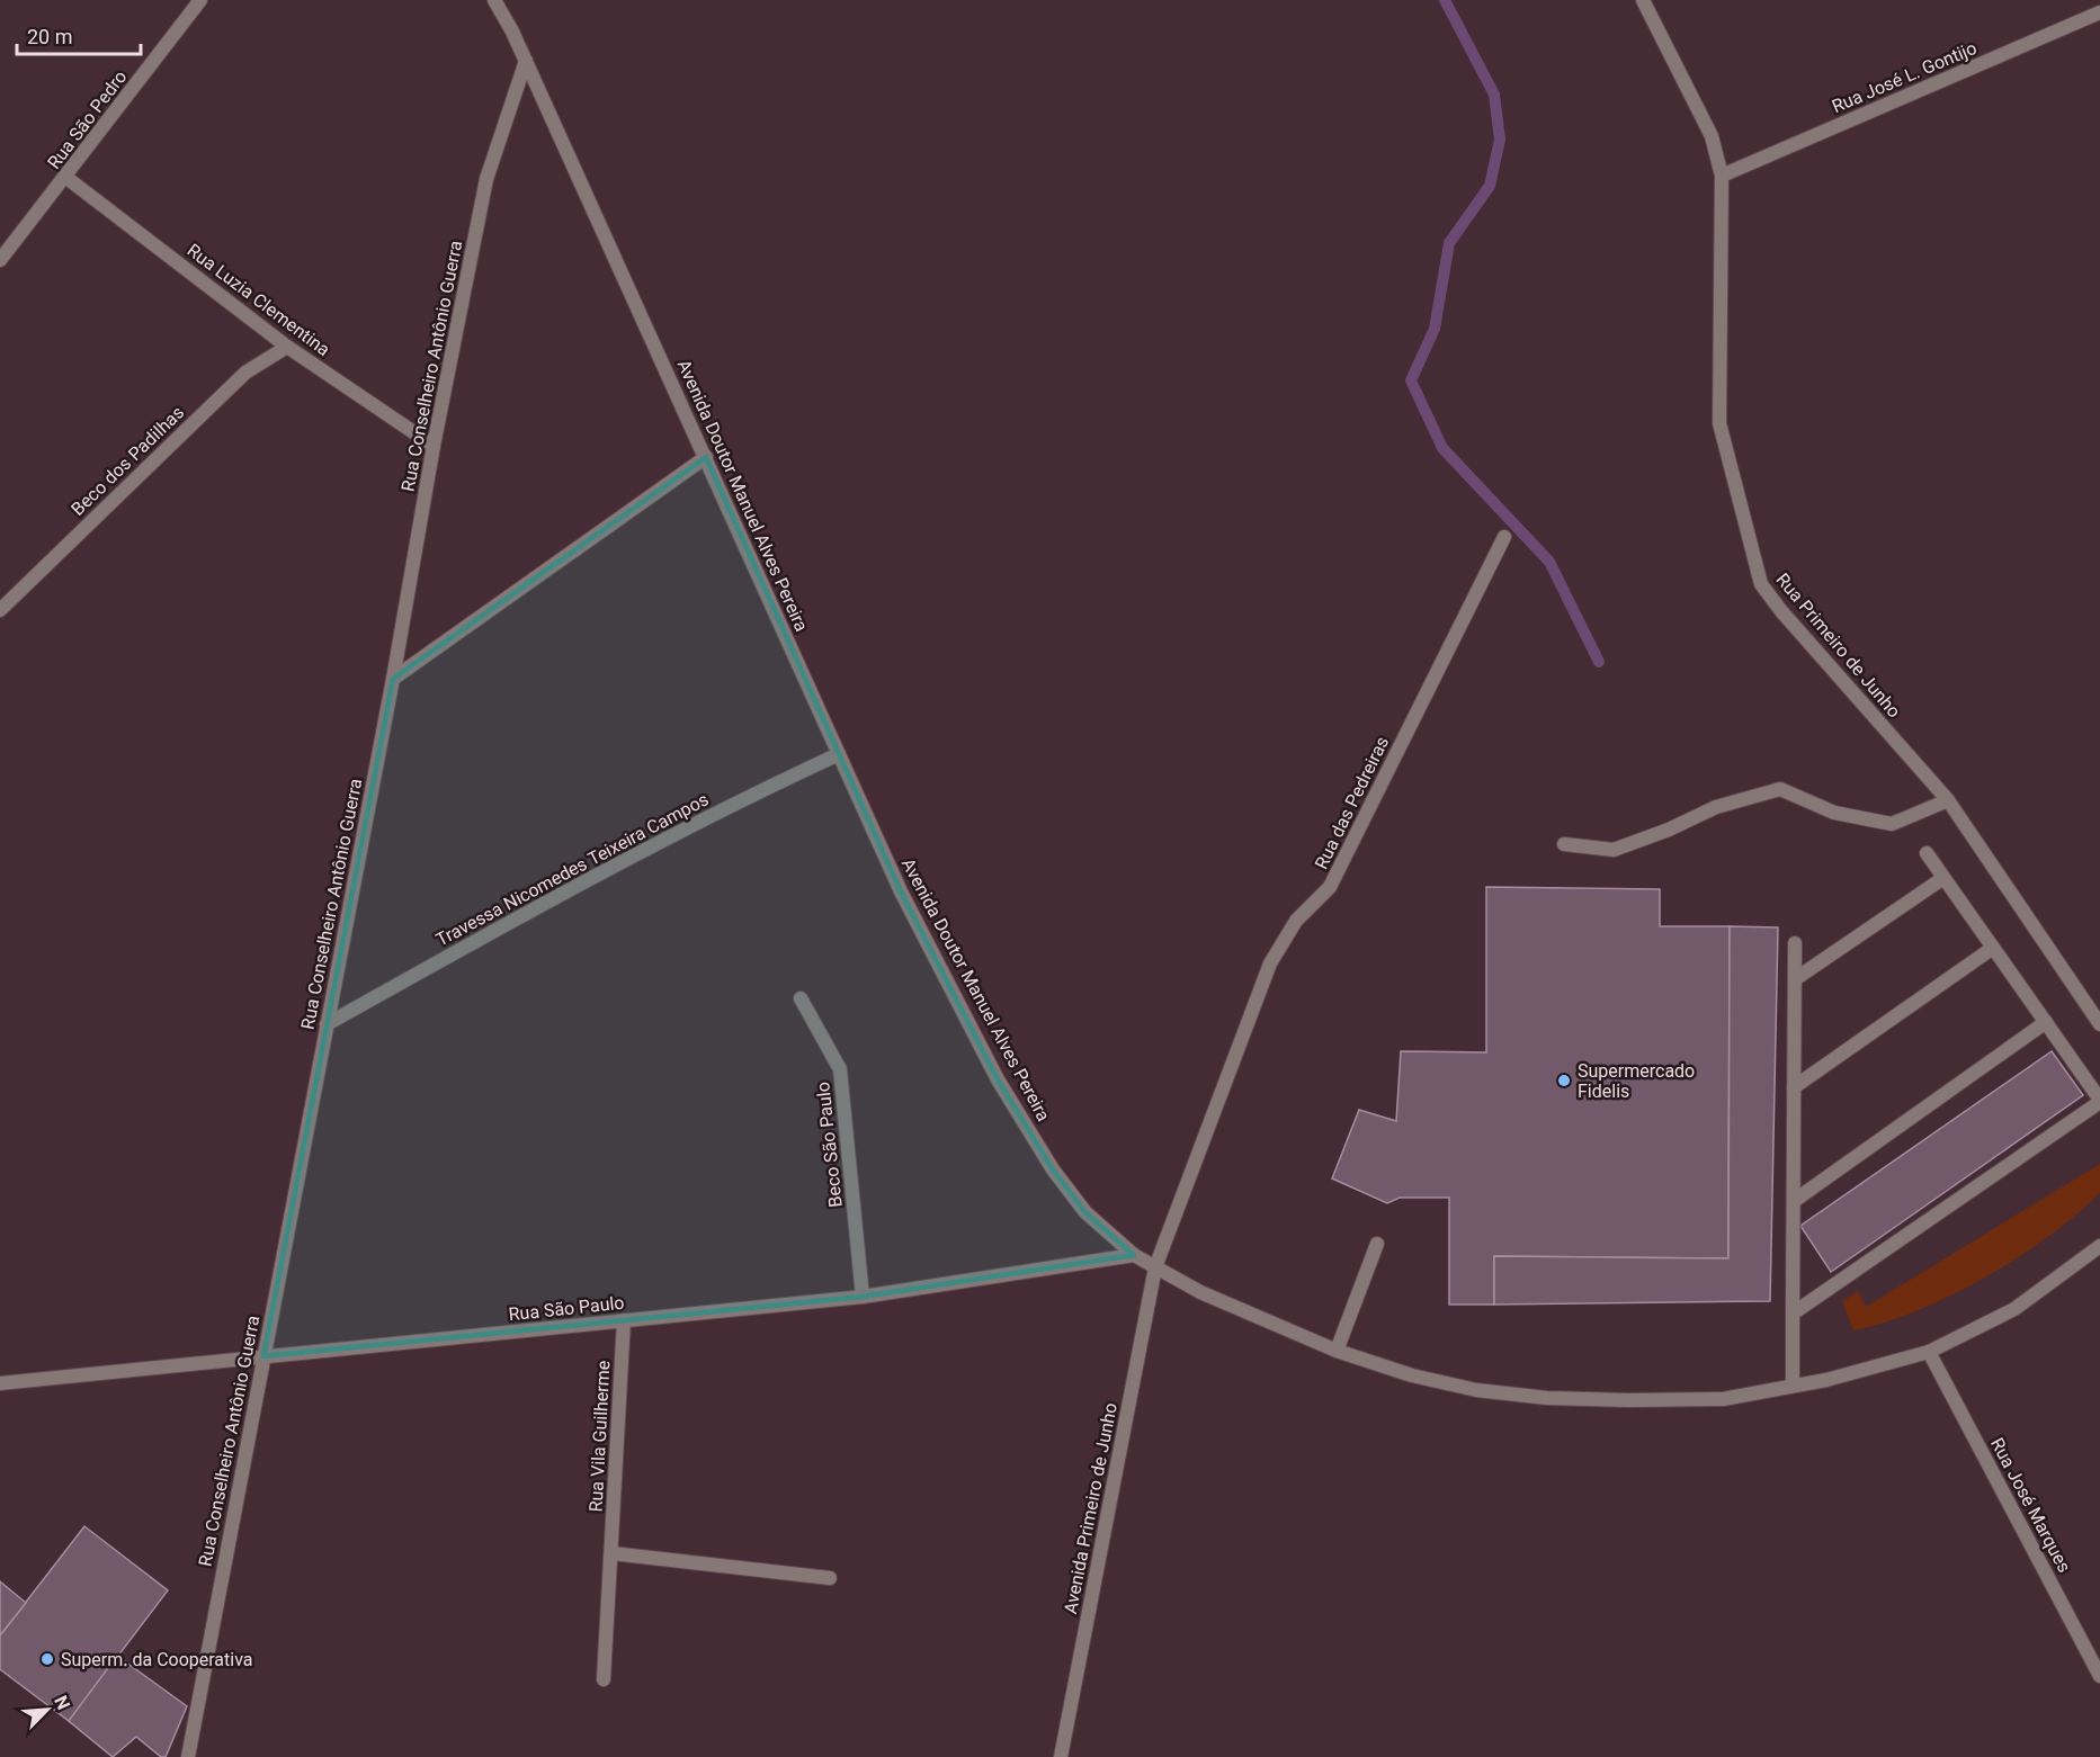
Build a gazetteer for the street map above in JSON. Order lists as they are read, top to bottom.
{
  "streets": {
    "street": [
      "Rua José L. Gontijo",
      "Rua São Pedro",
      "Rua Luzia Clementina",
      "Rua Conselheiro Antônio Guerra",
      "Beco dos Padilhas",
      "Avenida Doutor Manuel Alves Pereira",
      "Rua Primeiro de Junho",
      "Rua das Pedreiras",
      "Travessa Nicomedes Teixeira Campos",
      "Beco São Paulo",
      "Rua São Paulo",
      "Rua Vila Guilherme",
      "Rua José Marques",
      "Avenida Primeiro de Junho"
    ]
  },
  "crossings": [
    ["Rua José L. Gontijo", "Rua Primeiro de Junho"],
    ["Rua São Pedro", "Rua Luzia Clementina"],
    ["Rua Luzia Clementina", "Rua Conselheiro Antônio Guerra"],
    ["Rua Luzia Clementina", "Beco dos Padilhas"],
    ["Rua Conselheiro Antônio Guerra", "Avenida Doutor Manuel Alves Pereira"],
    ["Rua Conselheiro Antônio Guerra", "Travessa Nicomedes Teixeira Campos"],
    ["Rua Conselheiro Antônio Guerra", "Rua São Paulo"],
    ["Avenida Doutor Manuel Alves Pereira", "Rua das Pedreiras"],
    ["Avenida Doutor Manuel Alves Pereira", "Travessa Nicomedes Teixeira Campos"],
    ["Avenida Doutor Manuel Alves Pereira", "Rua São Paulo"],
    ["Avenida Doutor Manuel Alves Pereira", "Rua José Marques"],
    ["Avenida Doutor Manuel Alves Pereira", "Avenida Primeiro de Junho"],
    ["Rua das Pedreiras", "Avenida Primeiro de Junho"],
    ["Beco São Paulo", "Rua São Paulo"],
    ["Rua São Paulo", "Rua Vila Guilherme"]
  ],
  "places": ["Supermercado Fidelis", "Superm. da Cooperativa"],
  "scale_bar": "20 m",
  "north": "top right"
}
